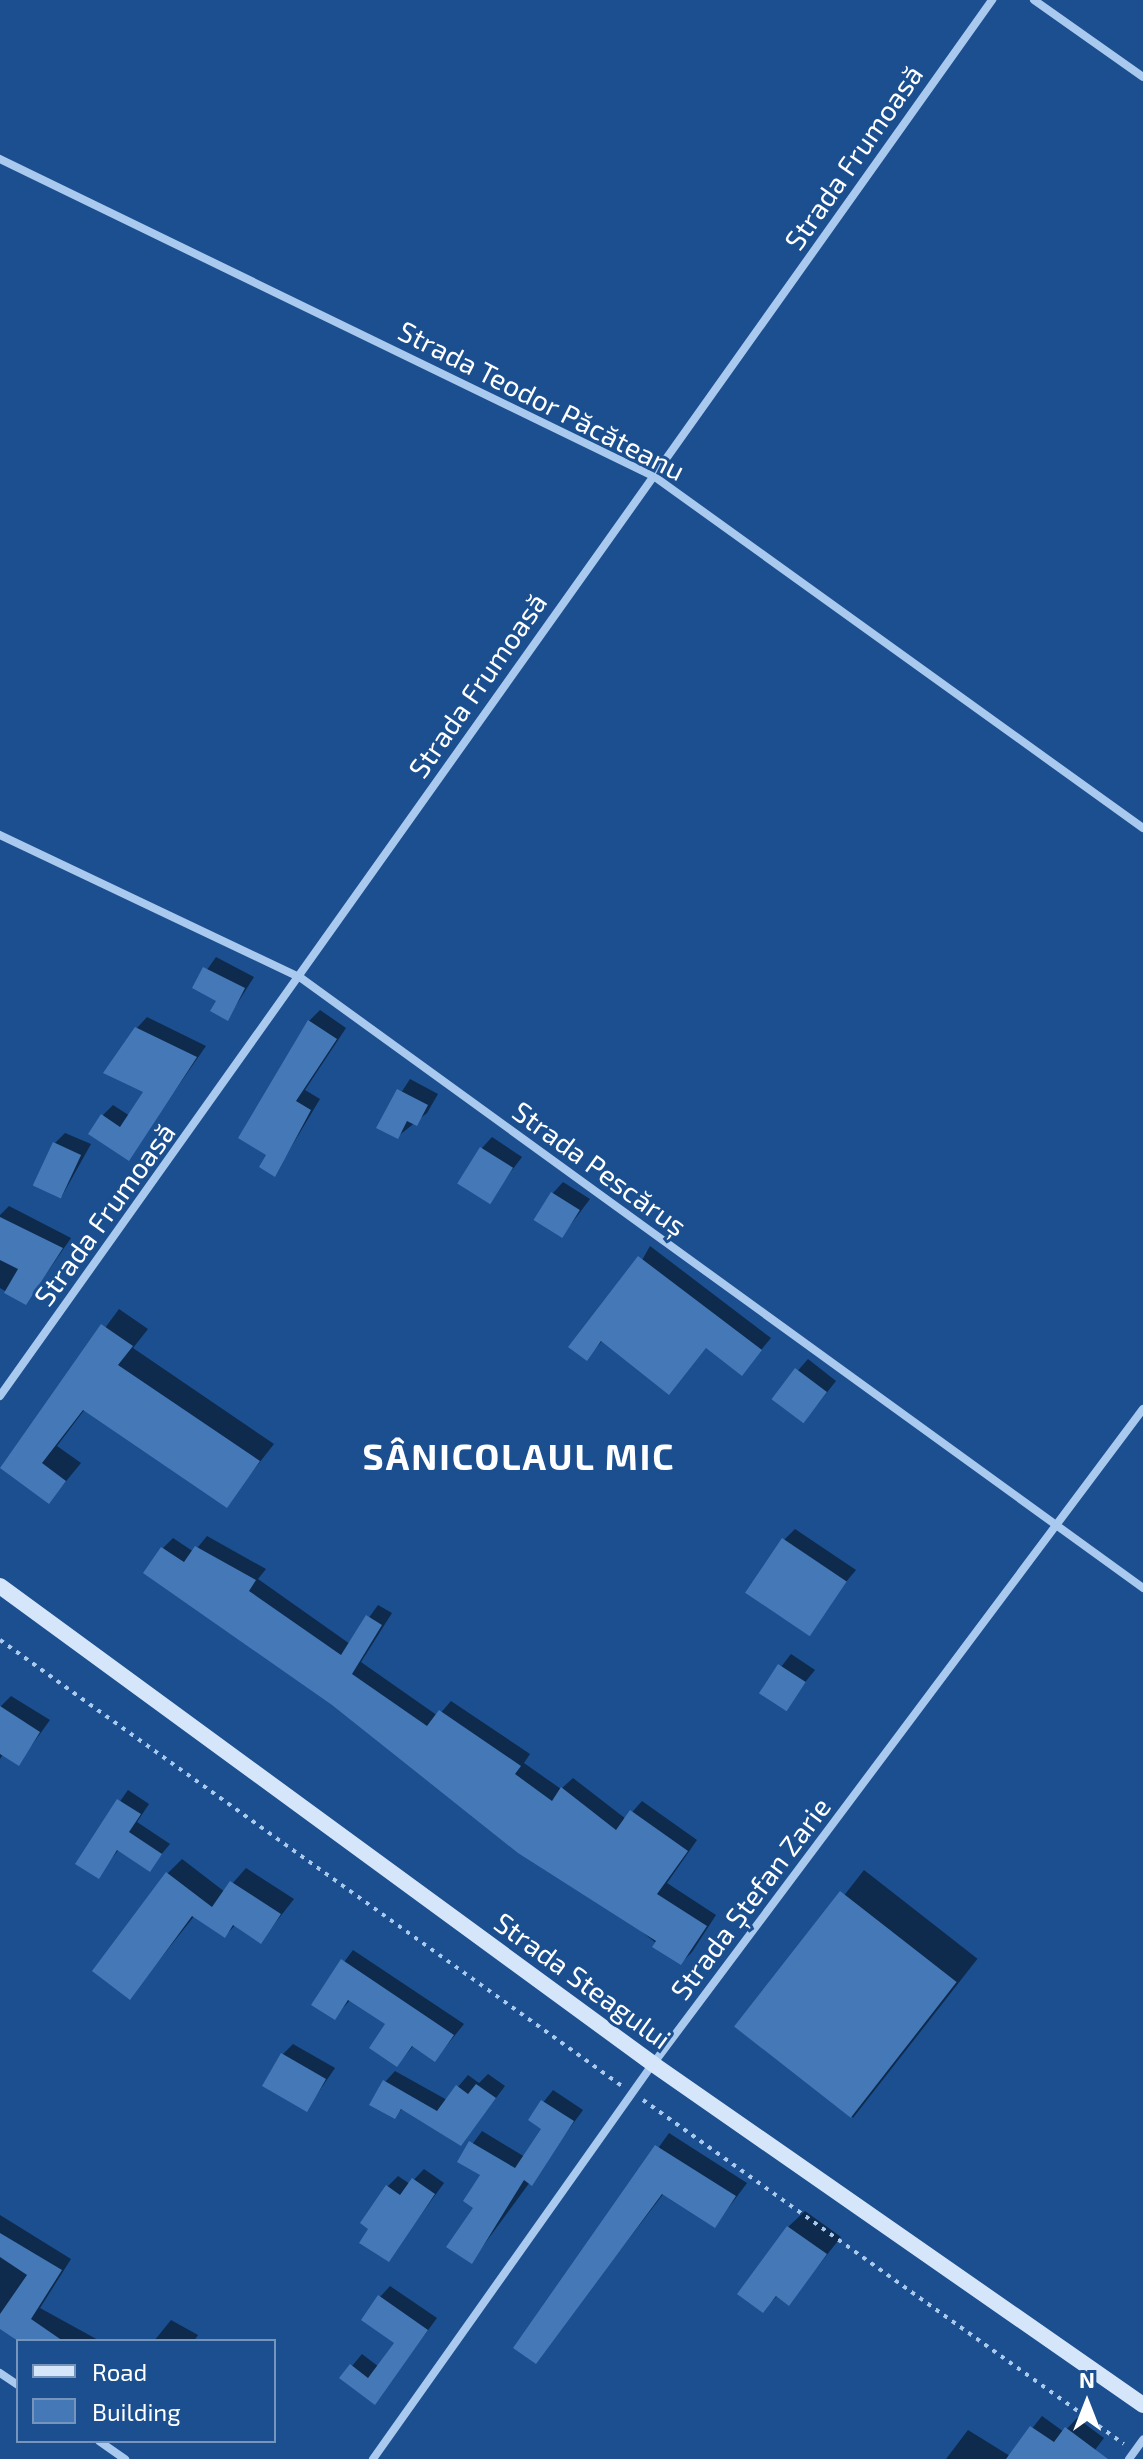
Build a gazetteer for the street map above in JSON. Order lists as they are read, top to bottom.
{
  "streets": {
    "main road": ["Strada Steagului"],
    "street": [
      "Strada Frumoasă",
      "Strada Teodor Păcăteanu",
      "Strada Pescăruș",
      "Strada Ștefan Zarie"
    ]
  },
  "crossings": [
    ["Strada Frumoasă", "Strada Teodor Păcăteanu"],
    ["Strada Frumoasă", "Strada Pescăruș"],
    ["Strada Pescăruș", "Strada Ștefan Zarie"],
    ["Strada Ștefan Zarie", "Strada Steagului"]
  ],
  "districts": ["SÂNICOLAUL MIC"],
  "legend": ["Road", "Building"],
  "north": "top"
}
